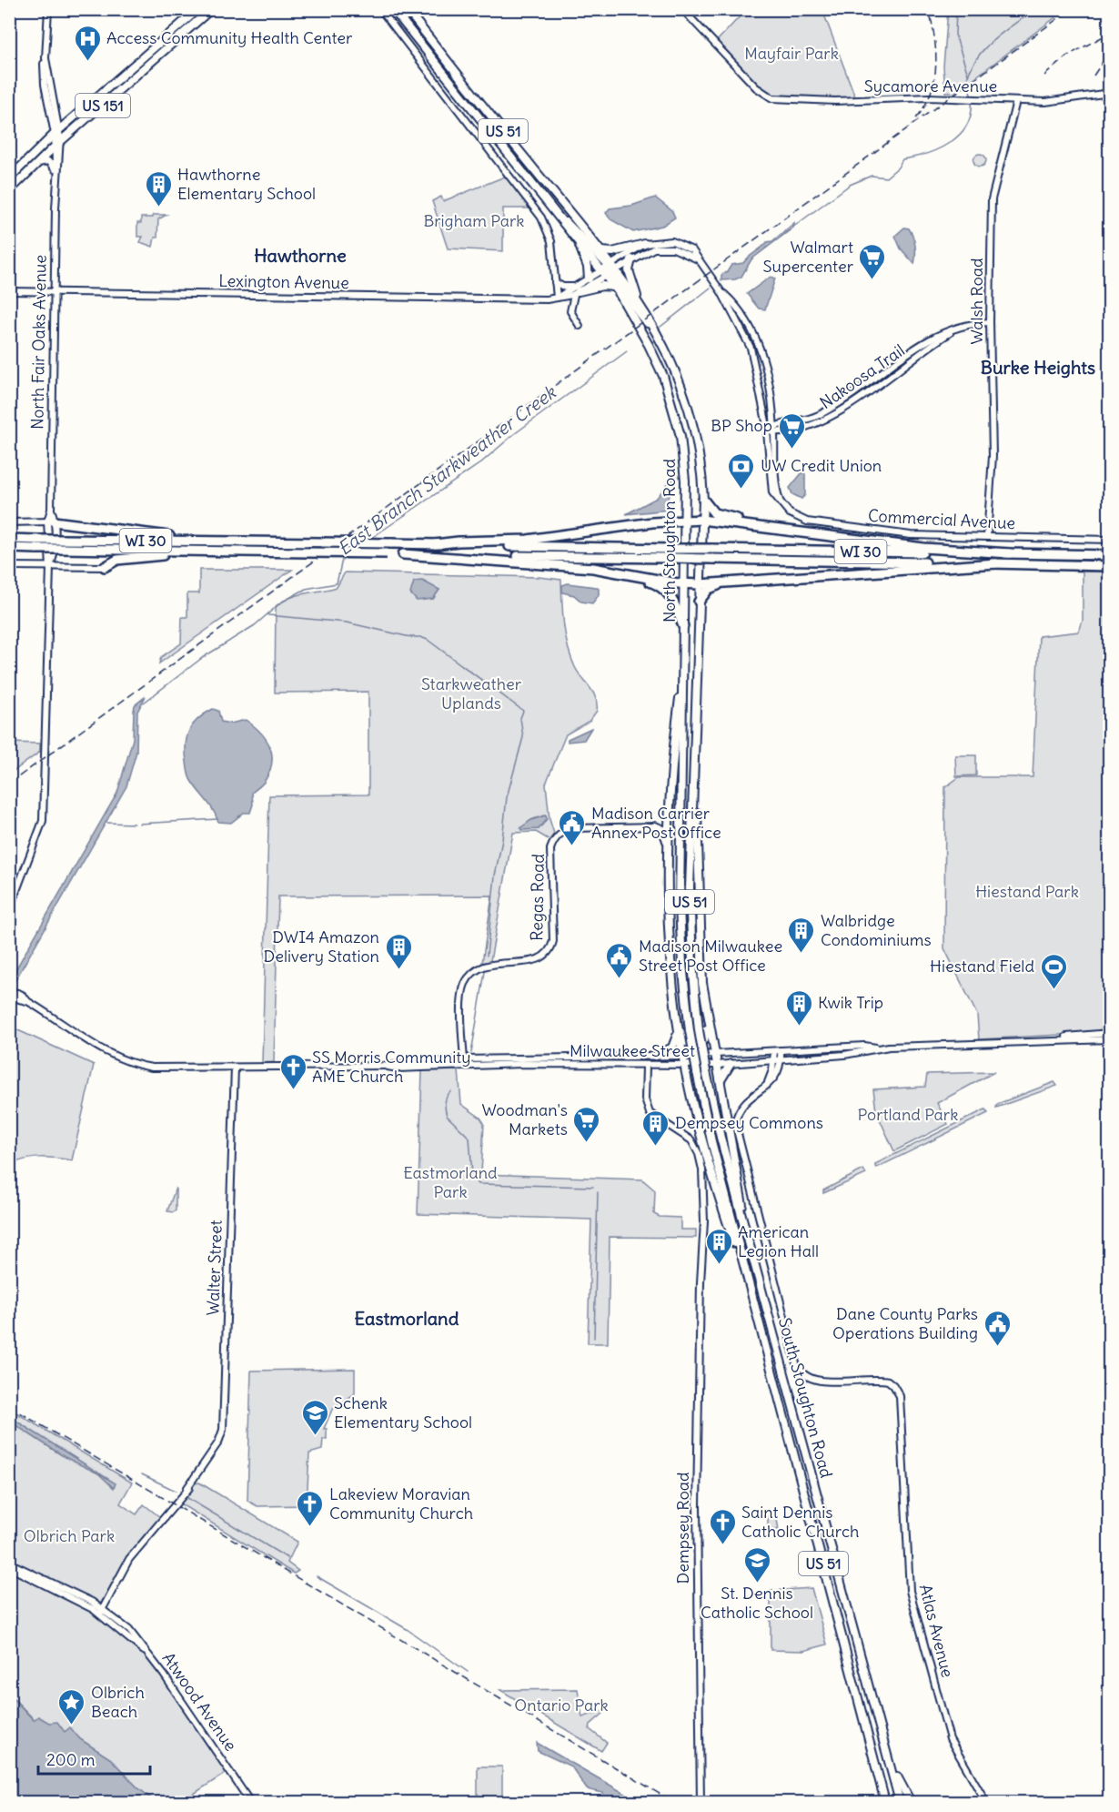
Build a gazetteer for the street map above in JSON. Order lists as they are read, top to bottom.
{
  "streets": {
    "highway": ["WI 30"],
    "main road": [
      "US 151",
      "US 51",
      "North Stoughton Road",
      "South Stoughton Road"
    ],
    "street": [
      "Sycamore Avenue",
      "Lexington Avenue",
      "Walsh Road",
      "North Fair Oaks Avenue",
      "Nakoosa Trail",
      "Commercial Avenue",
      "Regas Road",
      "Milwaukee Street",
      "Walter Street",
      "Dempsey Road",
      "Atlas Avenue",
      "Atwood Avenue"
    ]
  },
  "crossings": [
    ["Sycamore Avenue", "Walsh Road"],
    ["US 151", "North Fair Oaks Avenue"],
    ["Lexington Avenue", "North Fair Oaks Avenue"],
    ["Lexington Avenue", "Commercial Avenue"],
    ["Walsh Road", "Nakoosa Trail"],
    ["Walsh Road", "Commercial Avenue"],
    ["Nakoosa Trail", "Commercial Avenue"],
    ["Commercial Avenue", "North Stoughton Road"],
    ["North Stoughton Road", "South Stoughton Road"],
    ["Regas Road", "Milwaukee Street"],
    ["Milwaukee Street", "Walter Street"],
    ["Milwaukee Street", "Dempsey Road"],
    ["Walter Street", "Atwood Avenue"]
  ],
  "districts": ["Hawthorne", "Burke Heights", "Eastmorland"],
  "water": ["East Branch Starkweather Creek"],
  "parks": [
    "Mayfair Park",
    "Brigham Park",
    "Starkweather Uplands",
    "Hiestand Park",
    "Portland Park",
    "Eastmorland Park",
    "Olbrich Park",
    "Ontario Park"
  ],
  "places": {
    "hospital": ["Access Community Health Center"],
    "building": [
      "Hawthorne Elementary School",
      "Walbridge Condominiums",
      "DWI4 Amazon Delivery Station",
      "Kwik Trip",
      "Dempsey Commons",
      "American Legion Hall"
    ],
    "supermarket": ["Walmart Supercenter", "BP Shop", "Woodman's Markets"],
    "bank": ["UW Credit Union"],
    "public building": ["Madison Carrier Annex Post Office", "Madison Milwaukee Street Post Office", "Dane County Parks Operations Building"],
    "sports": ["Hiestand Field"],
    "church": ["SS Morris Community AME Church", "Lakeview Moravian Community Church", "Saint Dennis Catholic Church"],
    "school or university": ["Schenk Elementary School", "St. Dennis Catholic School"],
    "place": ["Olbrich Beach"]
  },
  "scale_bar": "200 m"
}
